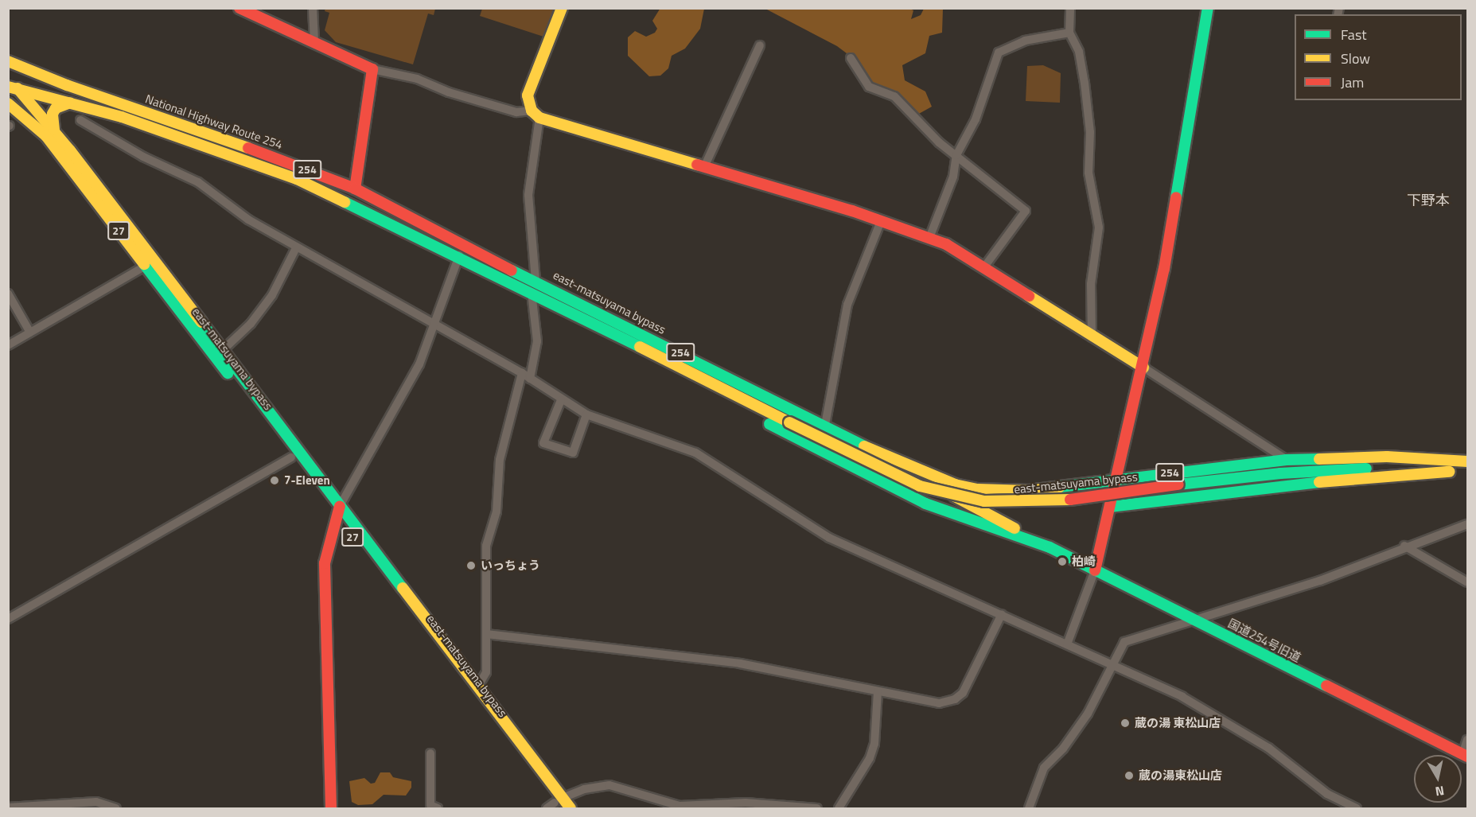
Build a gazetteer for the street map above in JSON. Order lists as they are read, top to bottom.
{
  "streets": {
    "main road": [
      "National Highway Route 254",
      "254",
      "27",
      "east-matsuyama bypass",
      "国道254号旧道"
    ]
  },
  "crossings": [
    ["National Highway Route 254", "27"],
    ["National Highway Route 254", "east-matsuyama bypass"],
    ["27", "east-matsuyama bypass"]
  ],
  "districts": ["下野本"],
  "places": [
    "7-Eleven",
    "柏崎",
    "いっちょう",
    "蔵の湯 東松山店",
    "蔵の湯東松山店"
  ],
  "legend": ["Fast", "Slow", "Jam"],
  "north": "bottom"
}
